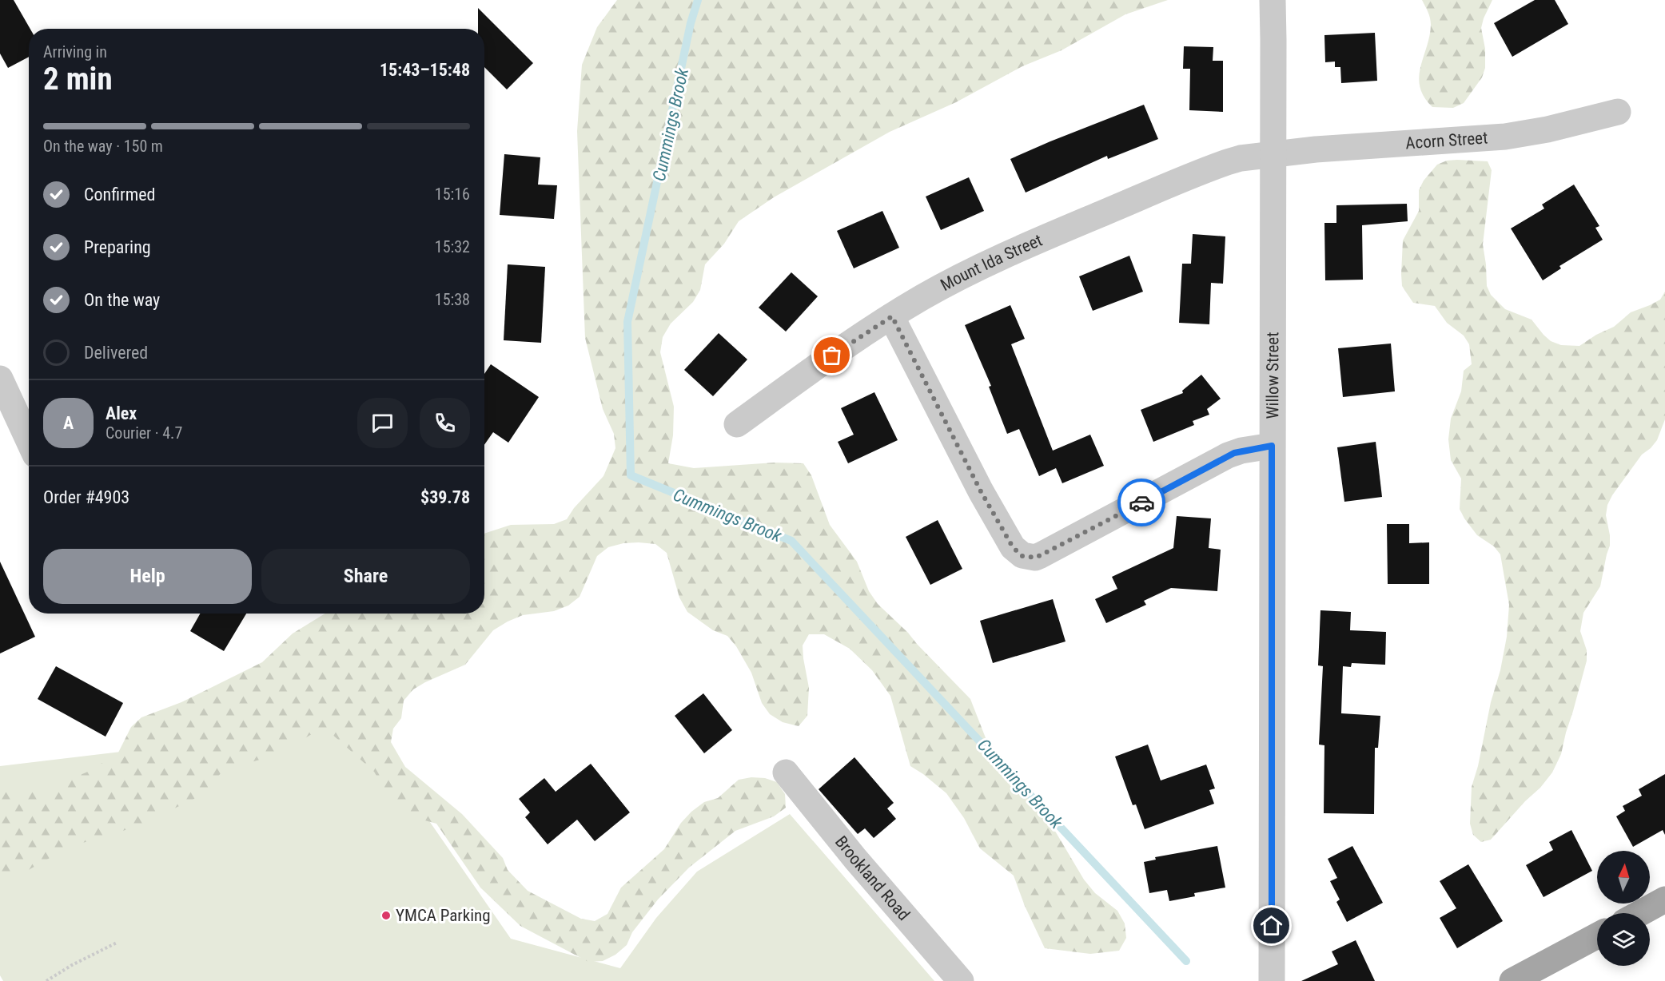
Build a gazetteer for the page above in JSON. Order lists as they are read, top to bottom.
{
  "streets": {
    "street": [
      "Acorn Street",
      "Mount Ida Street",
      "Willow Street",
      "Brookland Road"
    ]
  },
  "crossings": [
    ["Acorn Street", "Mount Ida Street"],
    ["Acorn Street", "Willow Street"],
    ["Mount Ida Street", "Willow Street"]
  ],
  "water": ["Cummings Brook"],
  "places": ["YMCA Parking"],
  "north": "top",
  "page": {
    "heading": ["2 min", "Arriving in", "15:43–15:48"],
    "panel": [
      "Alex",
      "Courier · 4.7",
      "Order #4903",
      "$39.78"
    ],
    "bar": "On the way · 150 m",
    "list": [
      ["Confirmed", "15:16"],
      ["Preparing", "15:32"],
      ["On the way", "15:38"],
      "Delivered"
    ],
    "round": "A",
    "buttons": ["Help", "Share"]
  }
}
